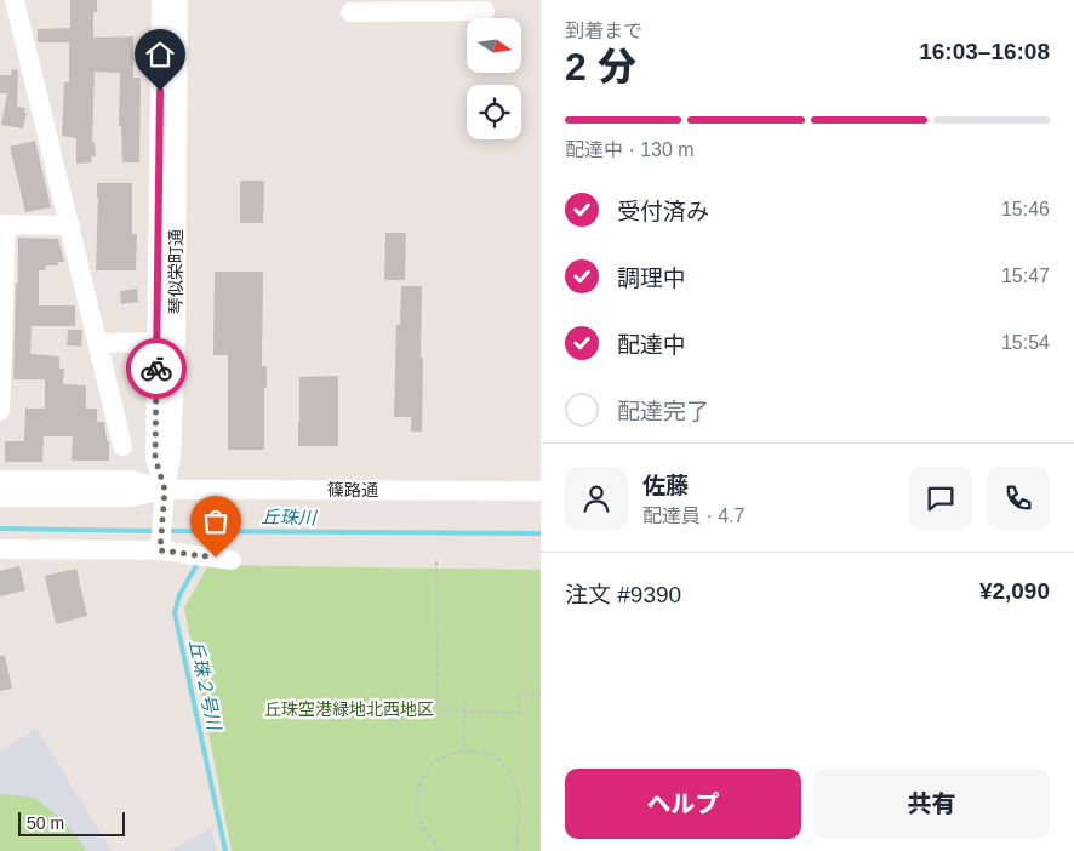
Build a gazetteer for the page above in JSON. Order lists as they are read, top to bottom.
{
  "streets": {
    "street": ["琴似栄町通", "篠路通"]
  },
  "crossings": [
    ["琴似栄町通", "篠路通"]
  ],
  "water": ["丘珠川", "丘珠２号川"],
  "parks": ["丘珠空港緑地北西地区"],
  "scale_bar": "50 m",
  "north": "right",
  "page": {
    "heading": ["2 分", "到着まで", "16:03–16:08"],
    "panel": [
      "佐藤",
      "配達員 · 4.7",
      "注文 #9390",
      "¥2,090"
    ],
    "bar": "配達中 · 130 m",
    "list": [
      ["受付済み", "15:46"],
      ["調理中", "15:47"],
      ["配達中", "15:54"],
      "配達完了"
    ],
    "buttons": ["ヘルプ", "共有"],
    "scale": "50 m"
  }
}
